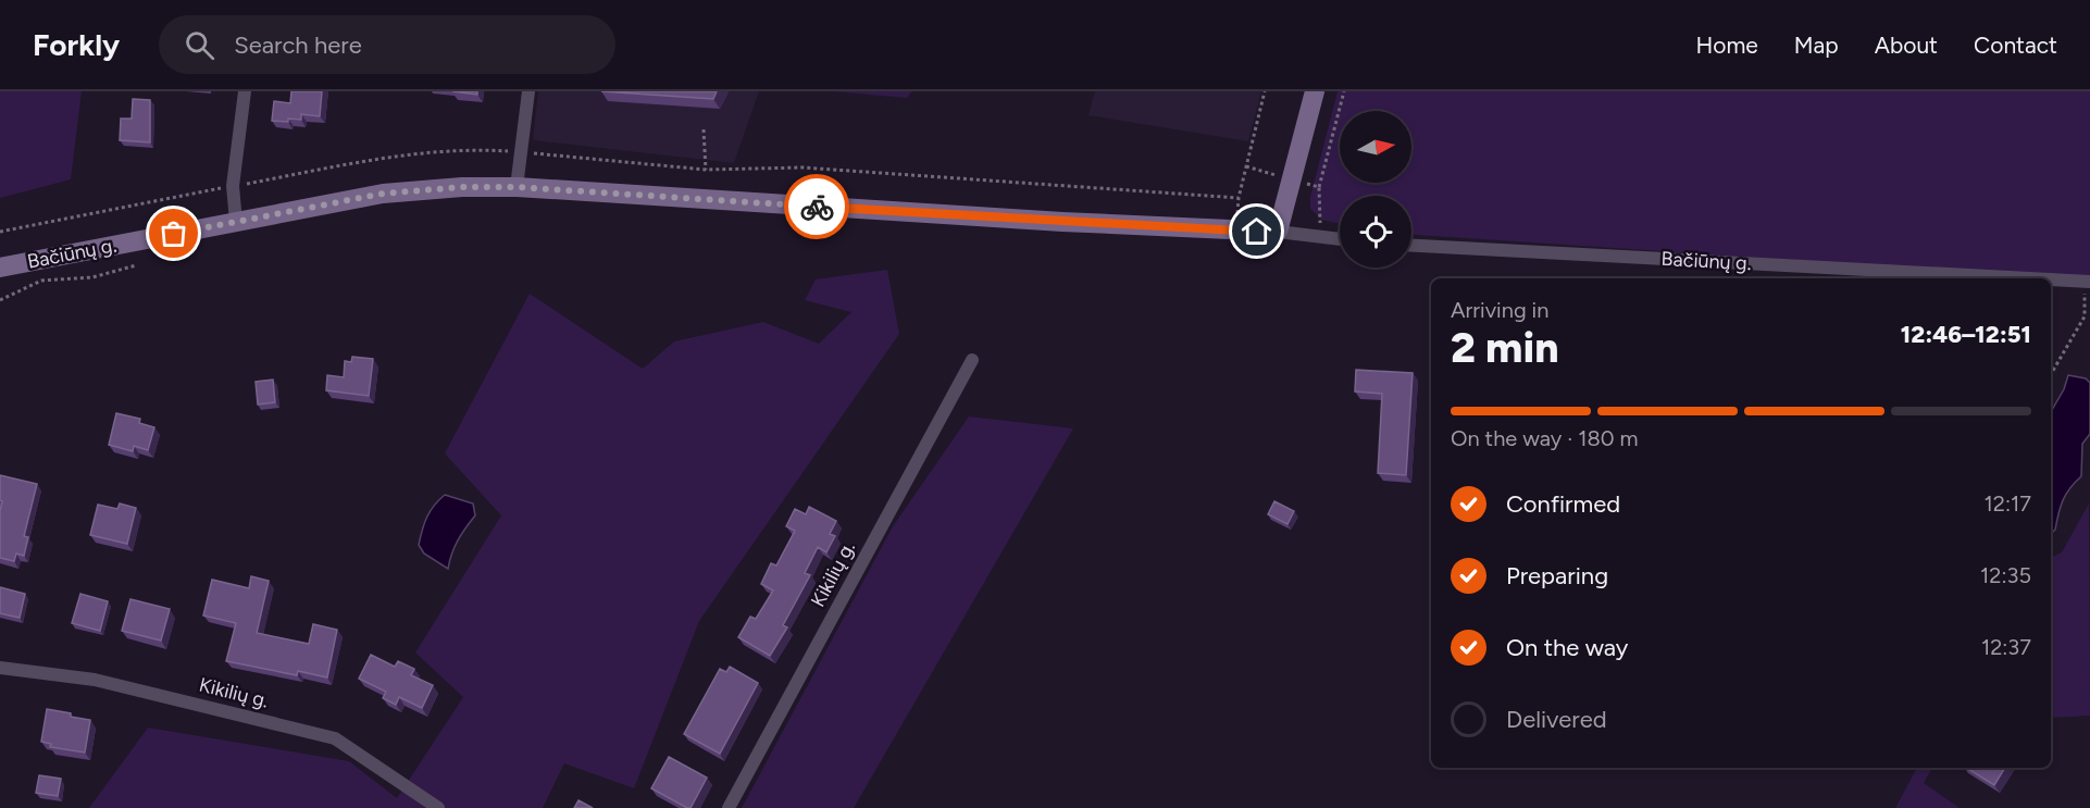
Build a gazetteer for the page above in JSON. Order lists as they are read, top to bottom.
{
  "streets": {
    "main road": ["Bačiūnų g."],
    "street": ["Kikilių g."]
  },
  "north": "right",
  "page": {
    "header": "Forkly",
    "search": "Search here",
    "nav": [
      "Home",
      "Map",
      "About",
      "Contact"
    ],
    "heading": ["2 min", "Arriving in", "12:46–12:51"],
    "bar": "On the way · 180 m",
    "list": [
      ["Confirmed", "12:17"],
      ["Preparing", "12:35"],
      ["On the way", "12:37"],
      "Delivered"
    ]
  }
}
